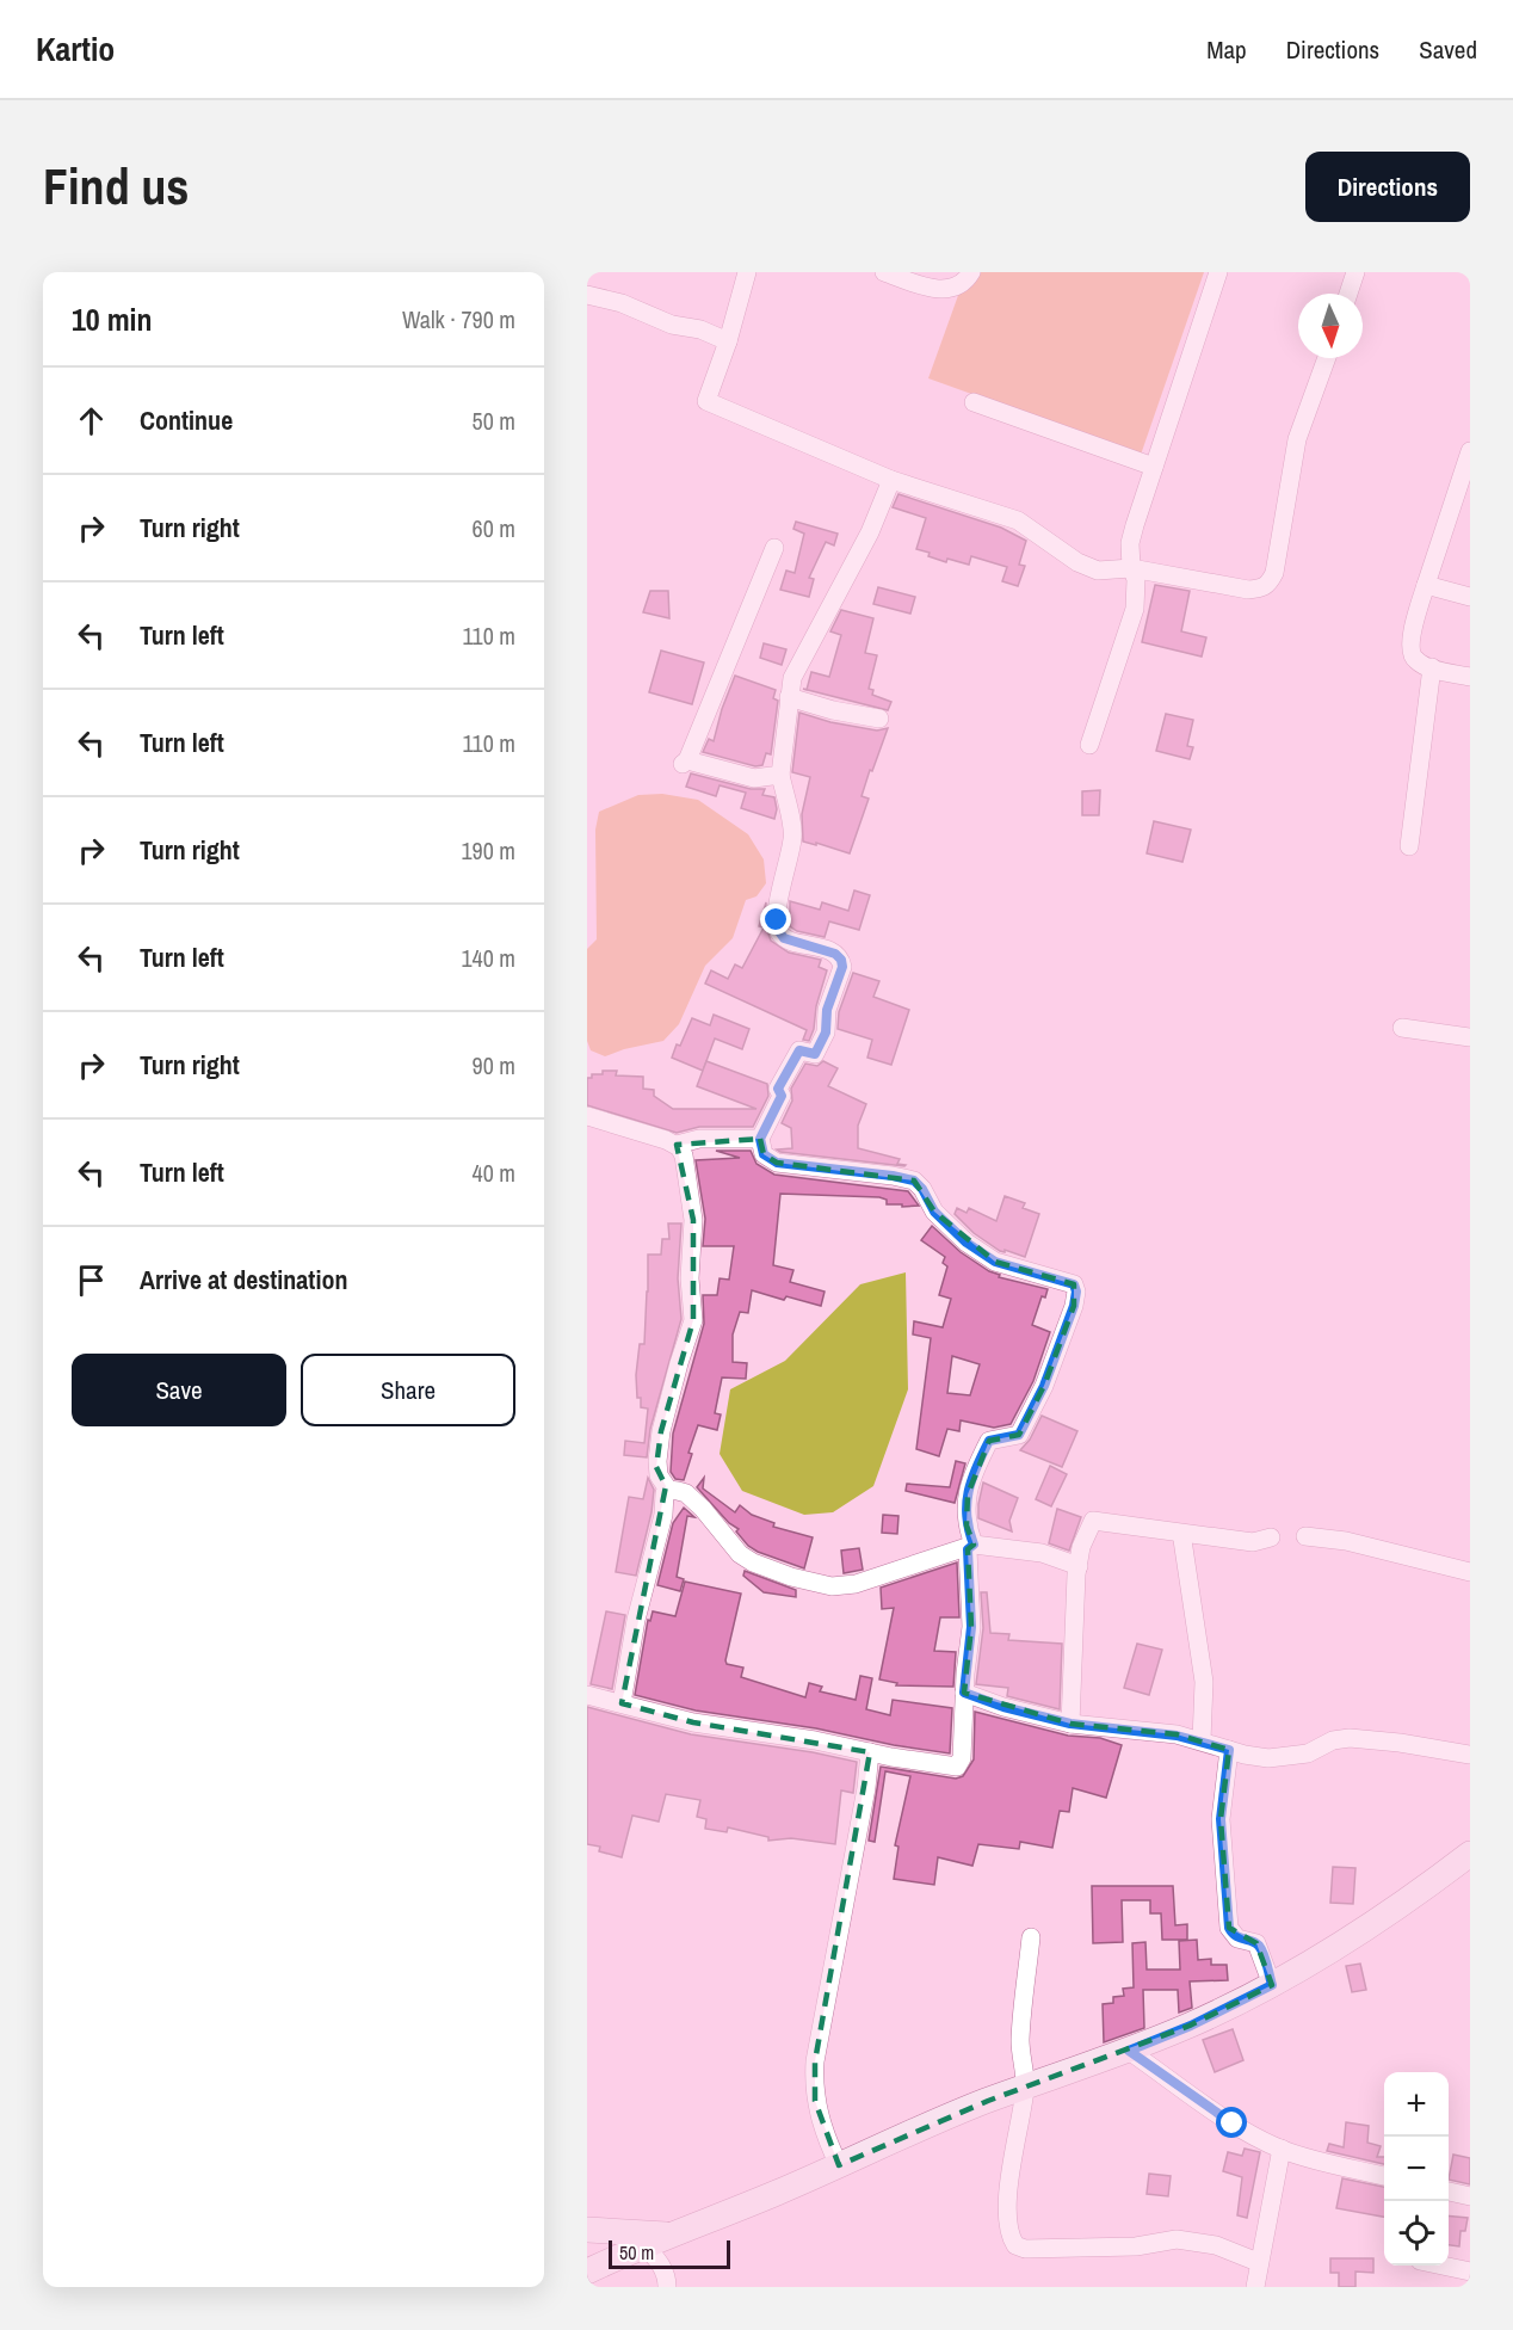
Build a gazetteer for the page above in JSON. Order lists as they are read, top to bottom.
{
  "scale_bar": "50 m",
  "north": "bottom",
  "page": {
    "header": "Kartio",
    "nav": ["Map", "Directions", "Saved"],
    "buttons": [
      "Directions",
      ["Save", "Share"]
    ],
    "title": "Find us",
    "heading": ["10 min", "Walk · 790 m"],
    "list": [
      ["Continue", "50 m"],
      ["Turn right", "60 m"],
      ["Turn left", "110 m"],
      ["Turn left", "110 m"],
      ["Turn right", "190 m"],
      ["Turn left", "140 m"],
      ["Turn right", "90 m"],
      ["Turn left", "40 m"],
      "Arrive at destination"
    ],
    "map_buttons": ["+", "−"],
    "scale": "50 m"
  }
}
